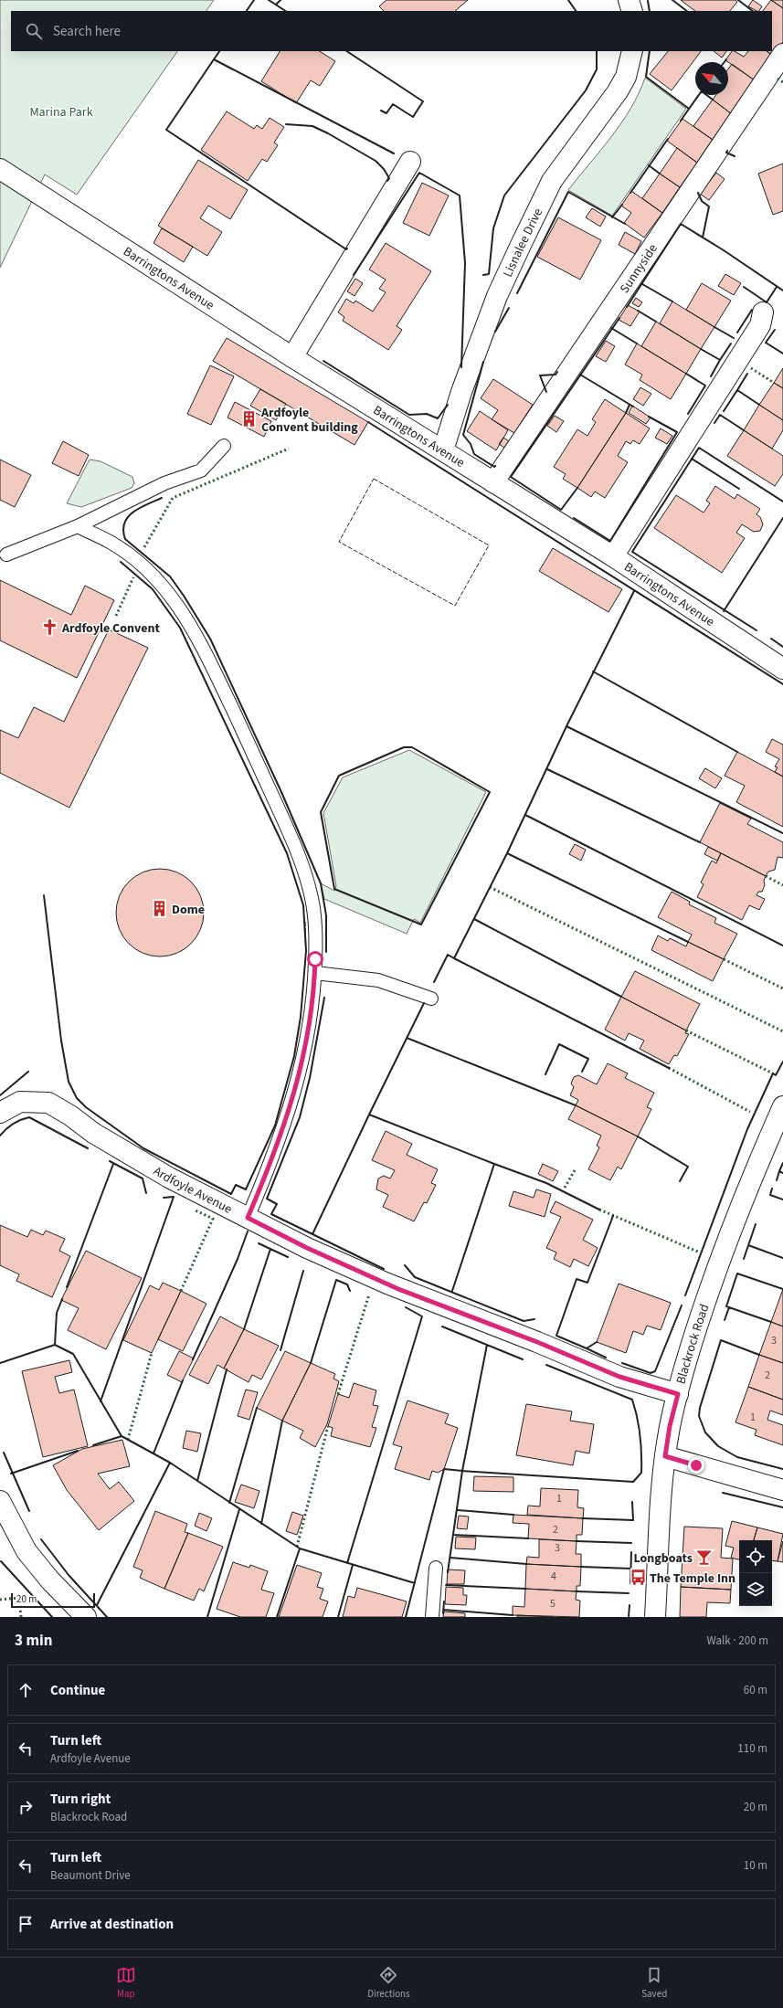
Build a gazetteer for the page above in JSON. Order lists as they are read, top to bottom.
{
  "streets": {
    "street": [
      "Lisnalee Drive",
      "Sunnyside",
      "Barringtons Avenue",
      "Ardfoyle Avenue",
      "Blackrock Road"
    ]
  },
  "crossings": [
    ["Lisnalee Drive", "Barringtons Avenue"],
    ["Sunnyside", "Barringtons Avenue"],
    ["Ardfoyle Avenue", "Blackrock Road"]
  ],
  "parks": ["Marina Park"],
  "places": {
    "building": ["Ardfoyle Convent building", "Dome"],
    "church": ["Ardfoyle Convent"],
    "bar": ["Longboats"],
    "bus stop": ["The Temple Inn"]
  },
  "house_numbers": [
    "3",
    "2",
    "1",
    "1",
    "2",
    "3",
    "4",
    "5"
  ],
  "scale_bar": "20 m",
  "north": "top left",
  "page": {
    "search": "Search here",
    "scale": "20 m",
    "heading": ["3 min", "Walk · 200 m"],
    "list": [
      ["Continue", "60 m"],
      ["Turn left", "Ardfoyle Avenue", "110 m"],
      ["Turn right", "Blackrock Road", "20 m"],
      ["Turn left", "Beaumont Drive", "10 m"],
      "Arrive at destination"
    ],
    "nav": ["Map", "Directions", "Saved"]
  }
}
